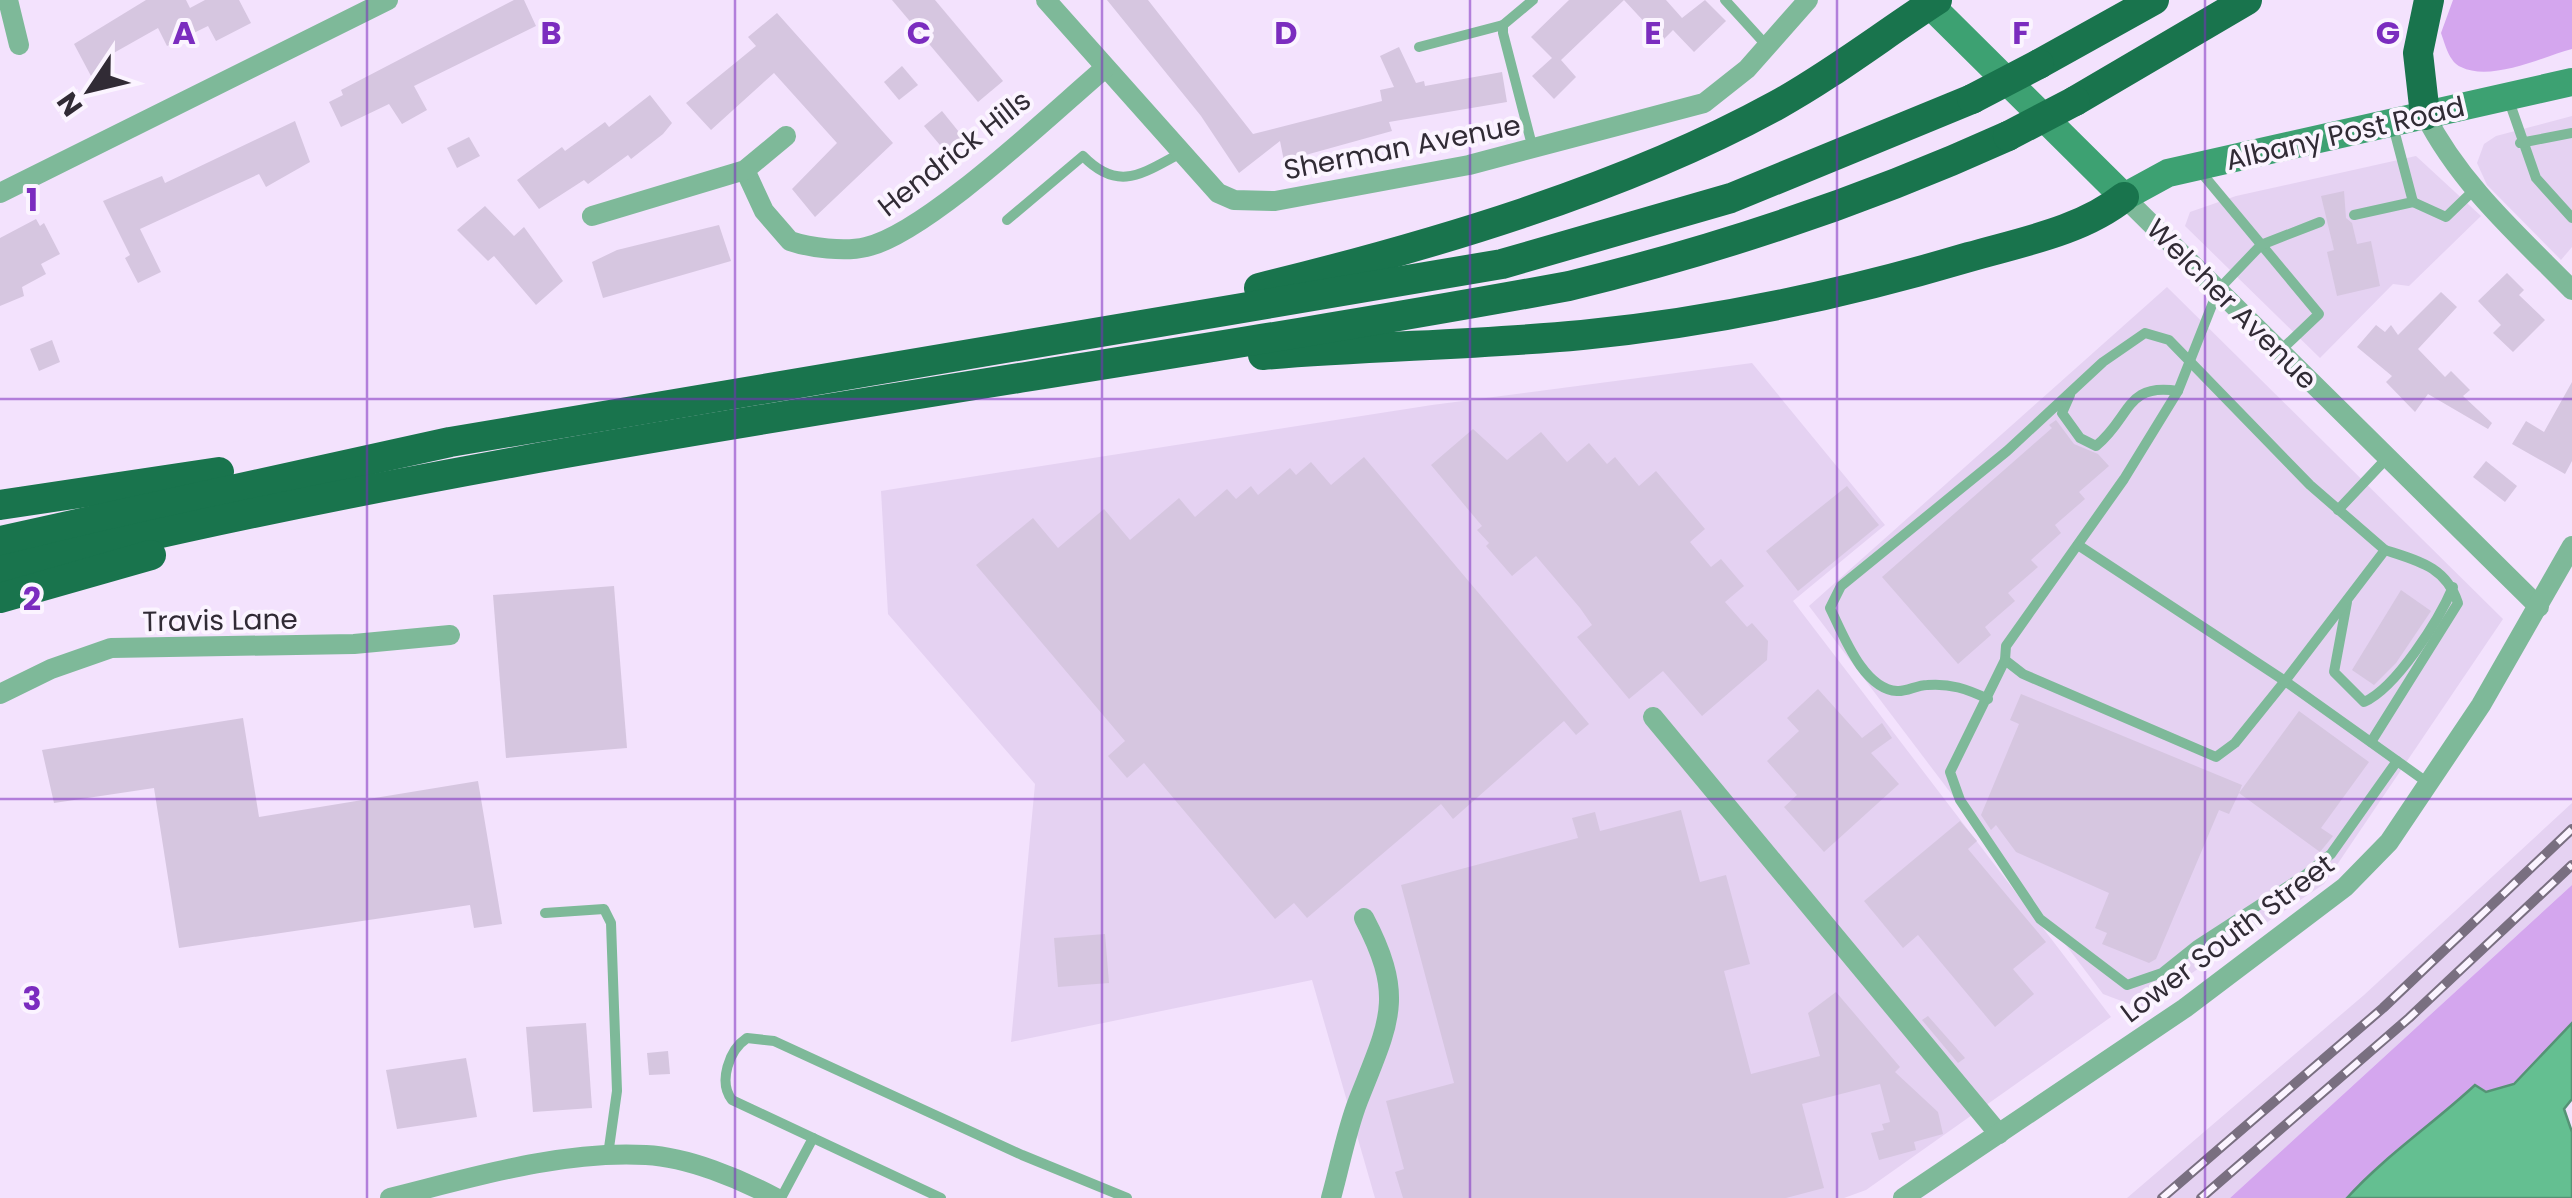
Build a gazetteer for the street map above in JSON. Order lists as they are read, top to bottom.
{
  "streets": {
    "main road": ["Albany Post Road", "Welcher Avenue"],
    "street": [
      "Sherman Avenue",
      "Hendrick Hills",
      "Travis Lane",
      "Lower South Street"
    ]
  },
  "crossings": [
    ["Albany Post Road", "Welcher Avenue"],
    ["Sherman Avenue", "Hendrick Hills"],
    ["Welcher Avenue", "Lower South Street"]
  ],
  "north": "bottom left",
  "grid": {
    "columns": [
      "A",
      "B",
      "C",
      "D",
      "E",
      "F",
      "G"
    ],
    "rows": ["1", "2", "3"]
  }
}
